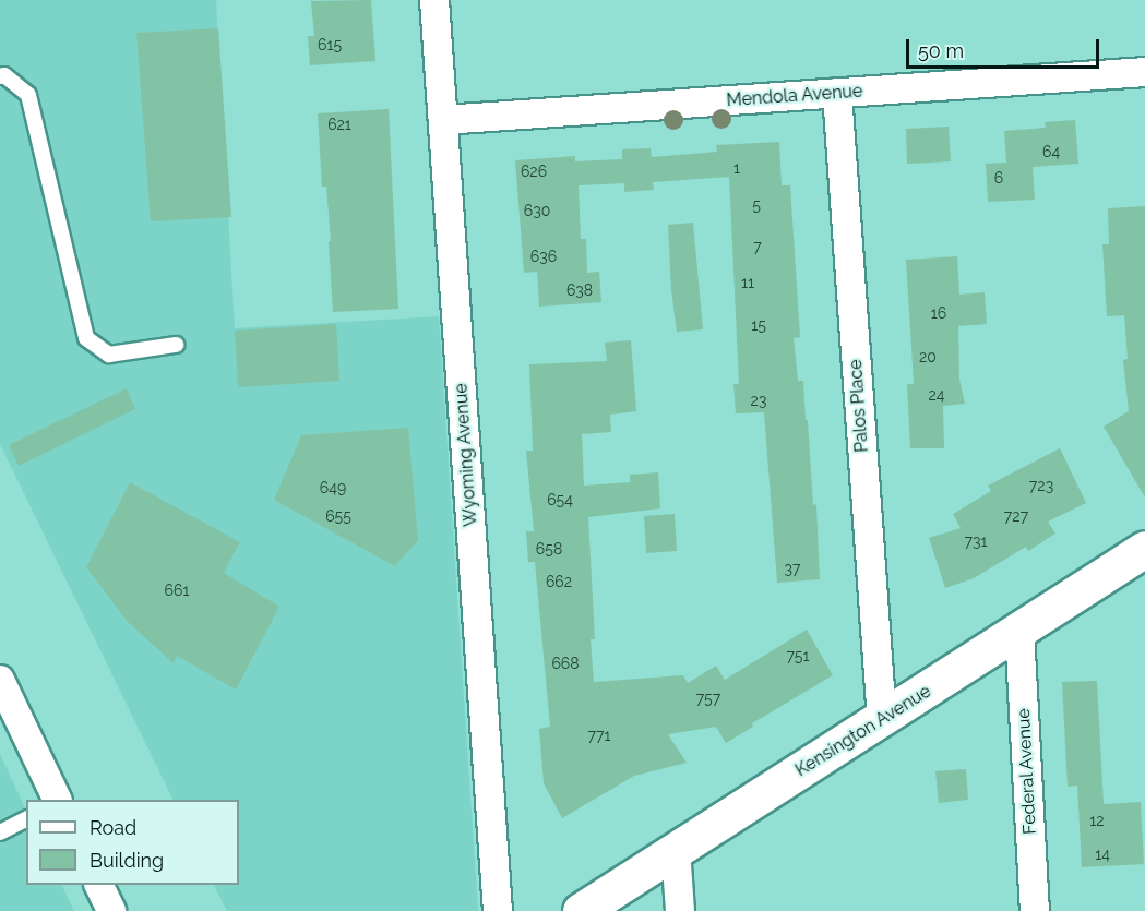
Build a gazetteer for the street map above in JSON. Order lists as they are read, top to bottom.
{
  "streets": {
    "street": [
      "Mendola Avenue",
      "Palos Place",
      "Wyoming Avenue",
      "Kensington Avenue",
      "Federal Avenue"
    ]
  },
  "crossings": [
    ["Mendola Avenue", "Palos Place"],
    ["Mendola Avenue", "Wyoming Avenue"],
    ["Palos Place", "Kensington Avenue"],
    ["Kensington Avenue", "Federal Avenue"]
  ],
  "house_numbers": [
    "615",
    "621",
    "64",
    "1",
    "626",
    "6",
    "5",
    "630",
    "7",
    "636",
    "11",
    "638",
    "16",
    "15",
    "20",
    "24",
    "23",
    "723",
    "649",
    "654",
    "655",
    "727",
    "731",
    "658",
    "37",
    "662",
    "661",
    "751",
    "668",
    "757",
    "771",
    "12",
    "14"
  ],
  "legend": ["Road", "Building"],
  "scale_bar": "50 m"
}
